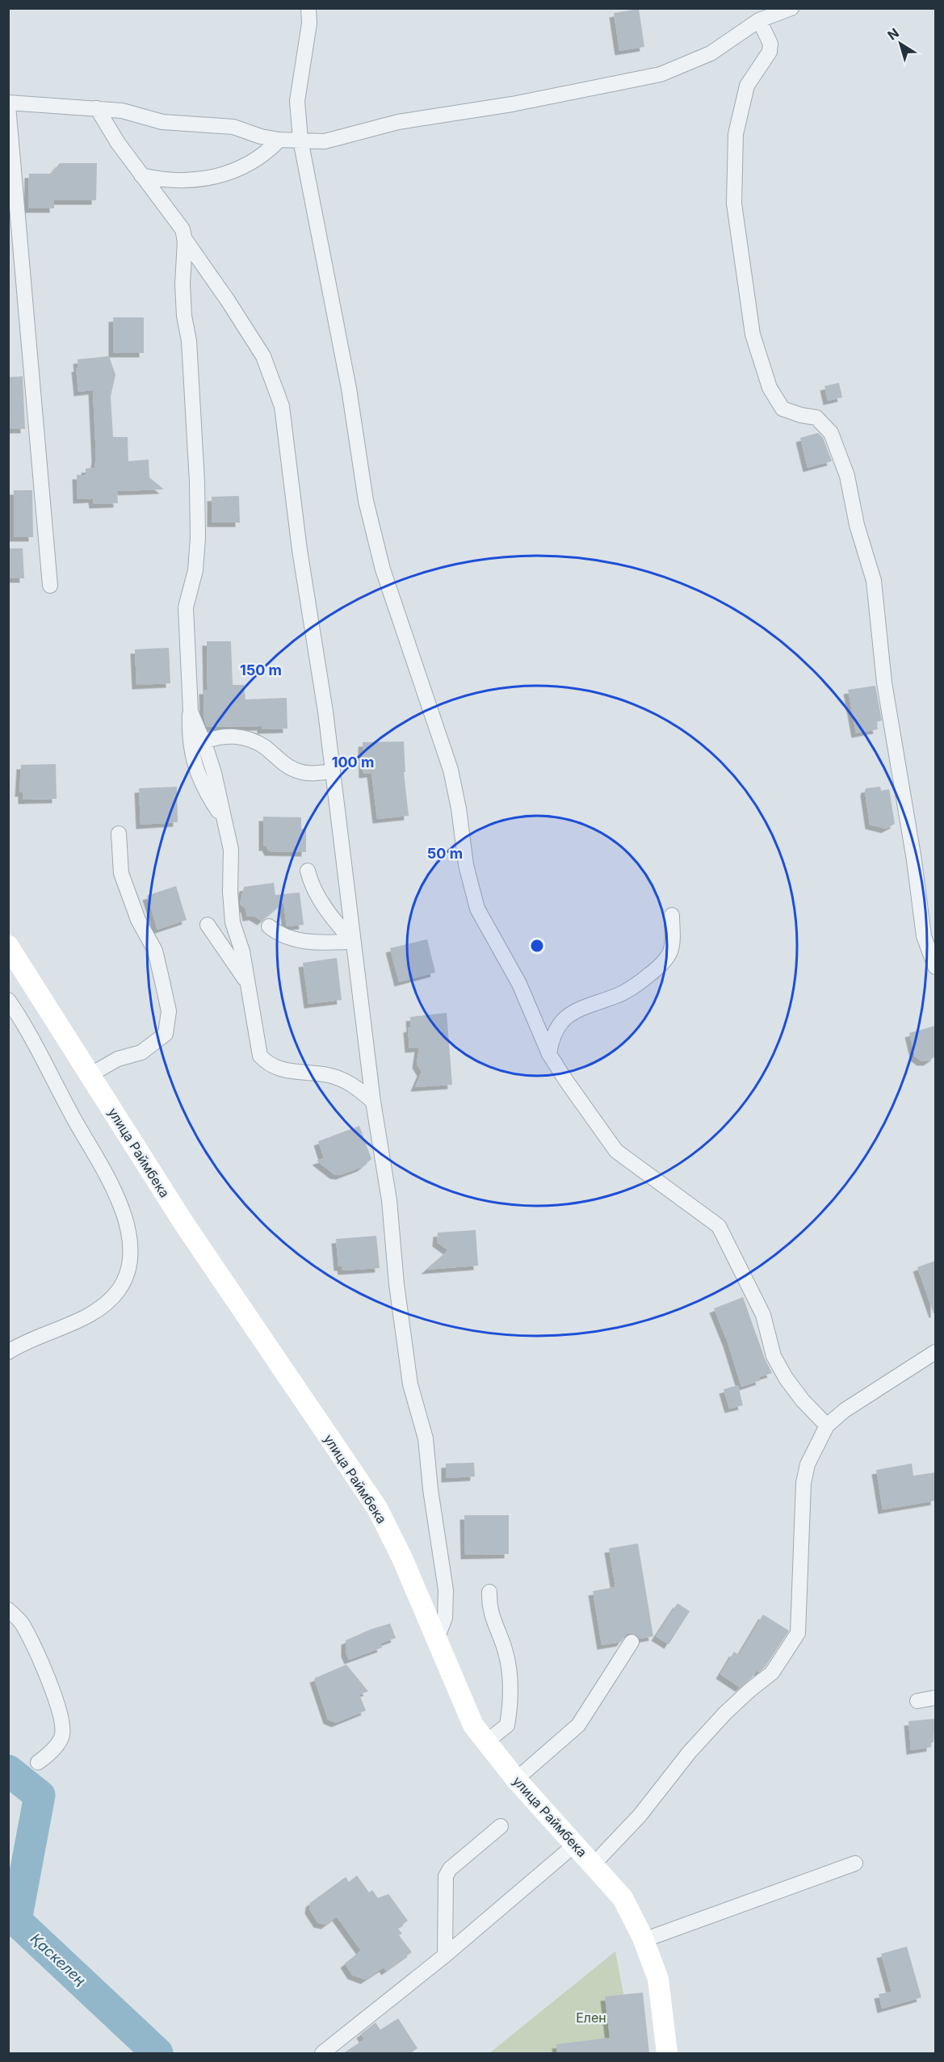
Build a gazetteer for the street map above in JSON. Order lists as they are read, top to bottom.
{
  "streets": {
    "street": ["улица Раймбека"]
  },
  "water": ["Қаскелең"],
  "parks": ["Елен"],
  "north": "top left",
  "rings": ["150 m", "100 m", "50 m"]
}
